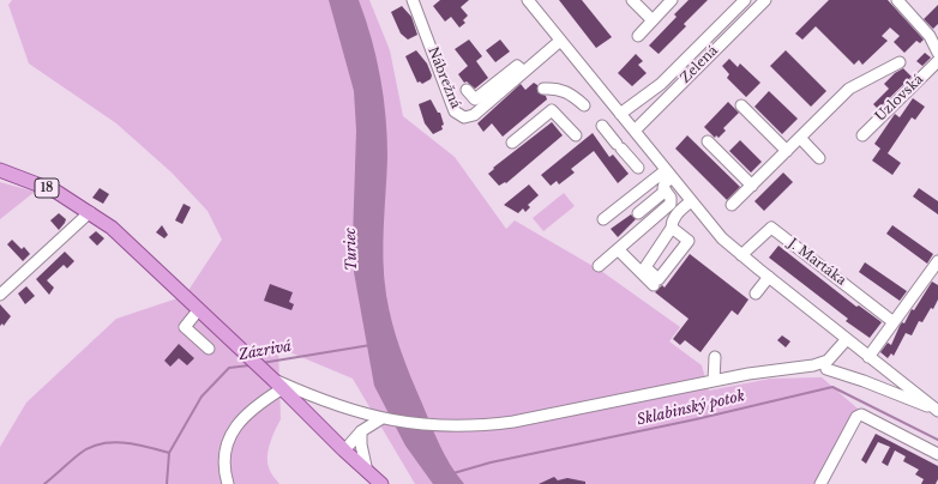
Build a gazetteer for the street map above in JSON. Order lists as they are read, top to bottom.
{
  "streets": {
    "main road": ["18"],
    "street": [
      "Zelená",
      "Nábrežná",
      "Uzlovská",
      "J. Martáka"
    ]
  },
  "water": ["Turiec", "Zázrivá", "Sklabinský potok"]
}
